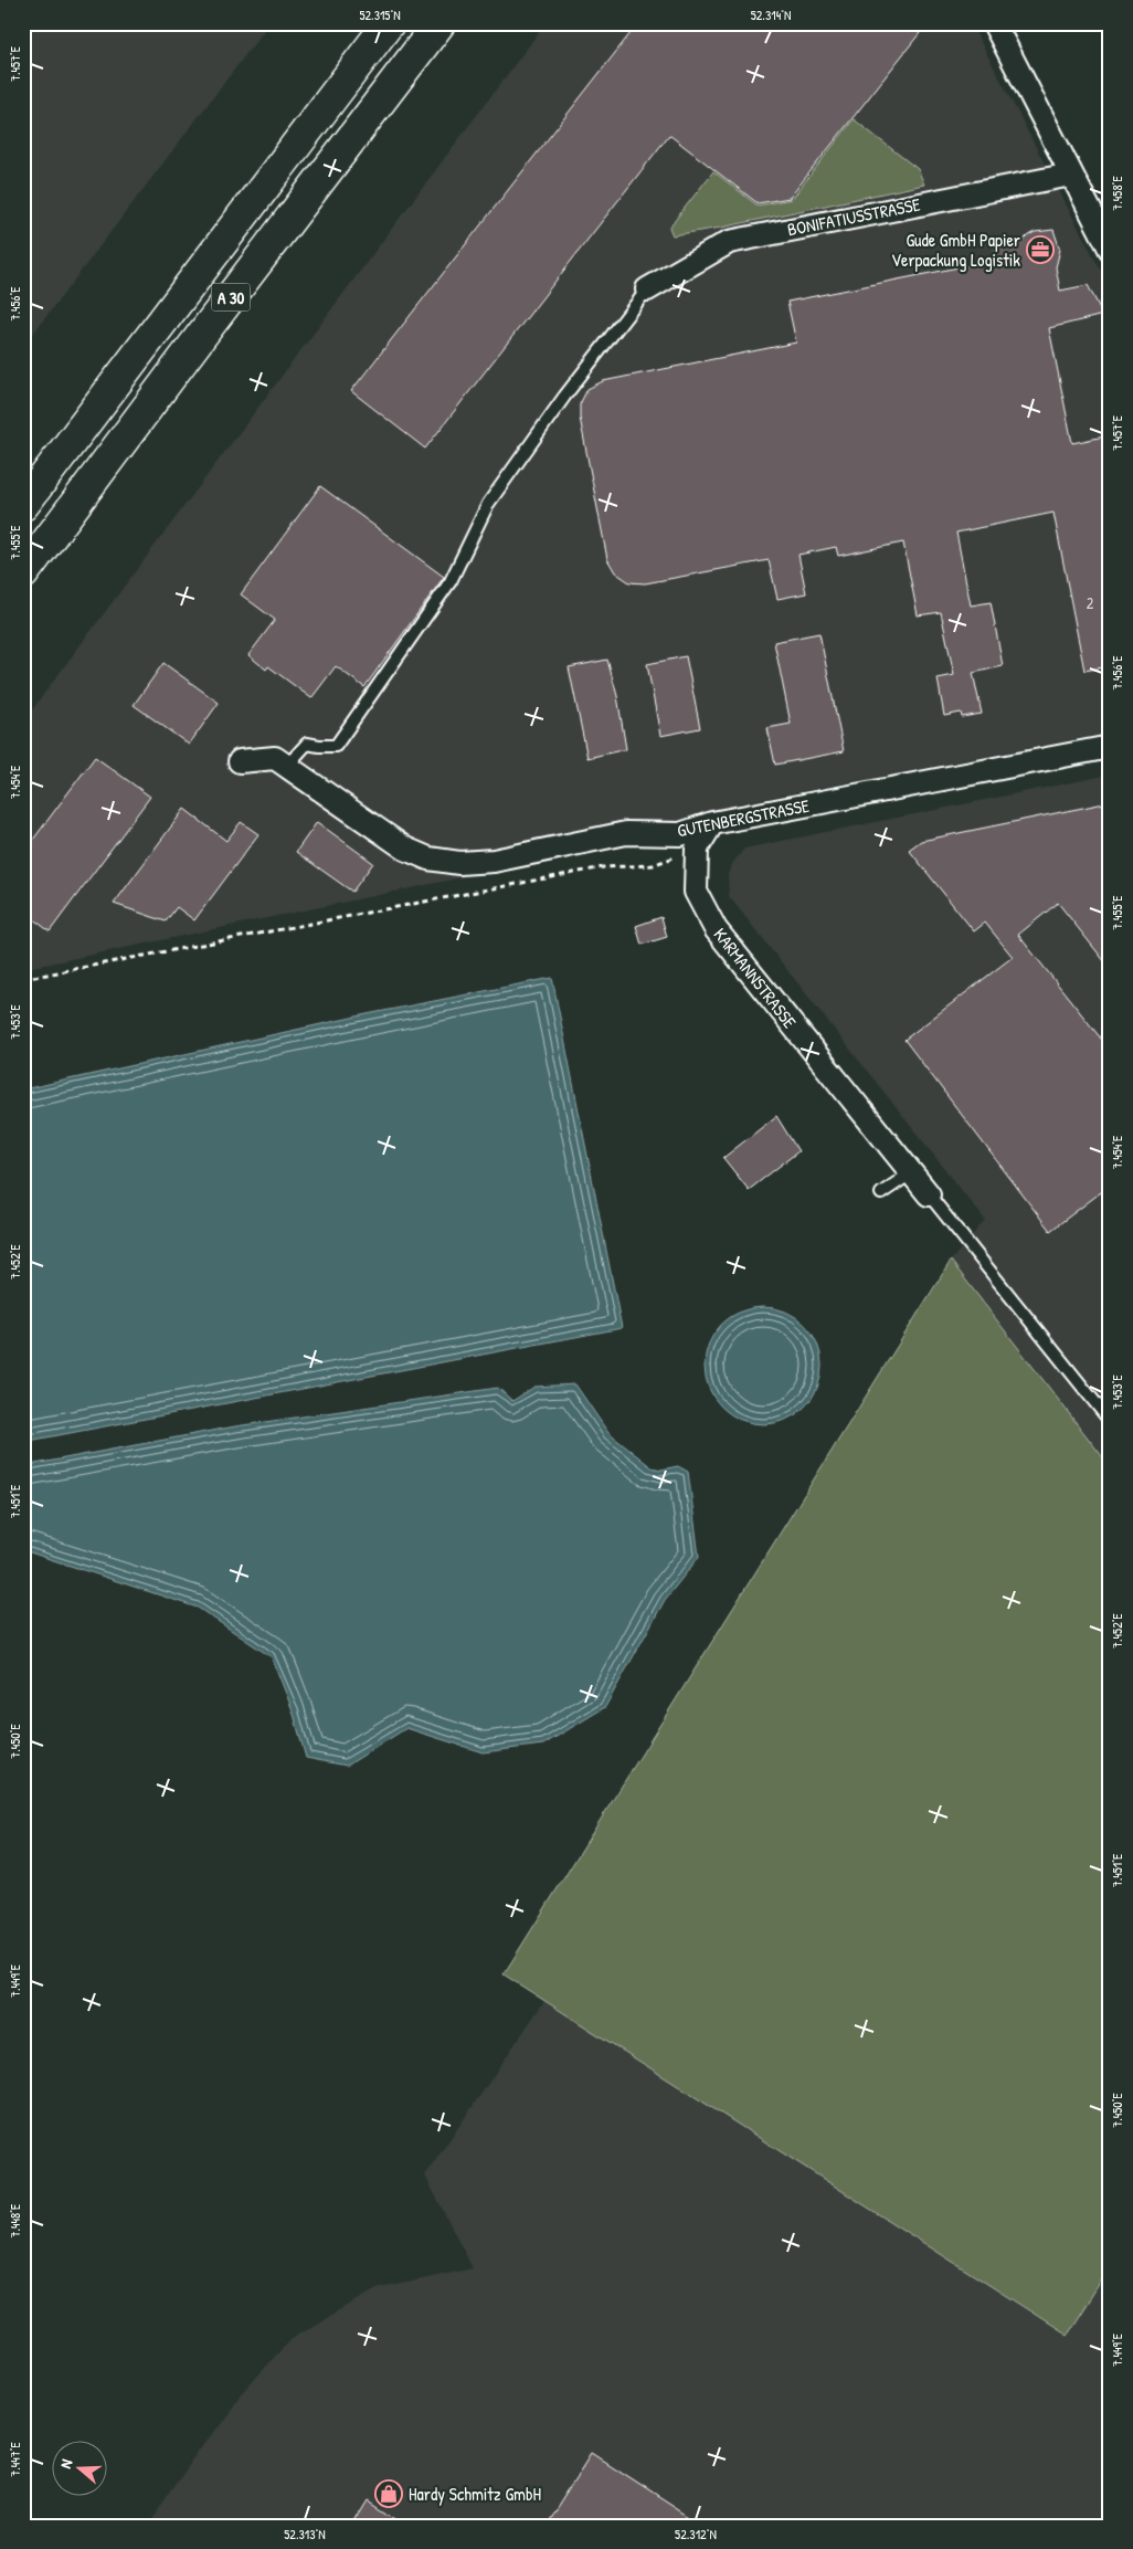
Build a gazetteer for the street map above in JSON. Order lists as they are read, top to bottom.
{
  "streets": {
    "highway": ["A 30"],
    "street": ["BONIFATIUSSTRASSE", "GUTENBERGSTRASSE", "KARMANNSTRASSE"]
  },
  "crossings": [
    ["GUTENBERGSTRASSE", "KARMANNSTRASSE"]
  ],
  "places": {
    "office": ["Gude GmbH Papier Verpackung Logistik"],
    "shop": ["Hardy Schmitz GmbH"]
  },
  "house_numbers": ["2"],
  "north": "left",
  "coordinates": [
    "52.315°N",
    "52.314°N",
    "7.457°E",
    "7.458°E",
    "7.456°E",
    "7.455°E",
    "7.454°E",
    "7.453°E",
    "7.452°E",
    "7.451°E",
    "7.450°E",
    "7.449°E",
    "7.448°E",
    "7.447°E",
    "52.313°N",
    "52.312°N"
  ]
}
